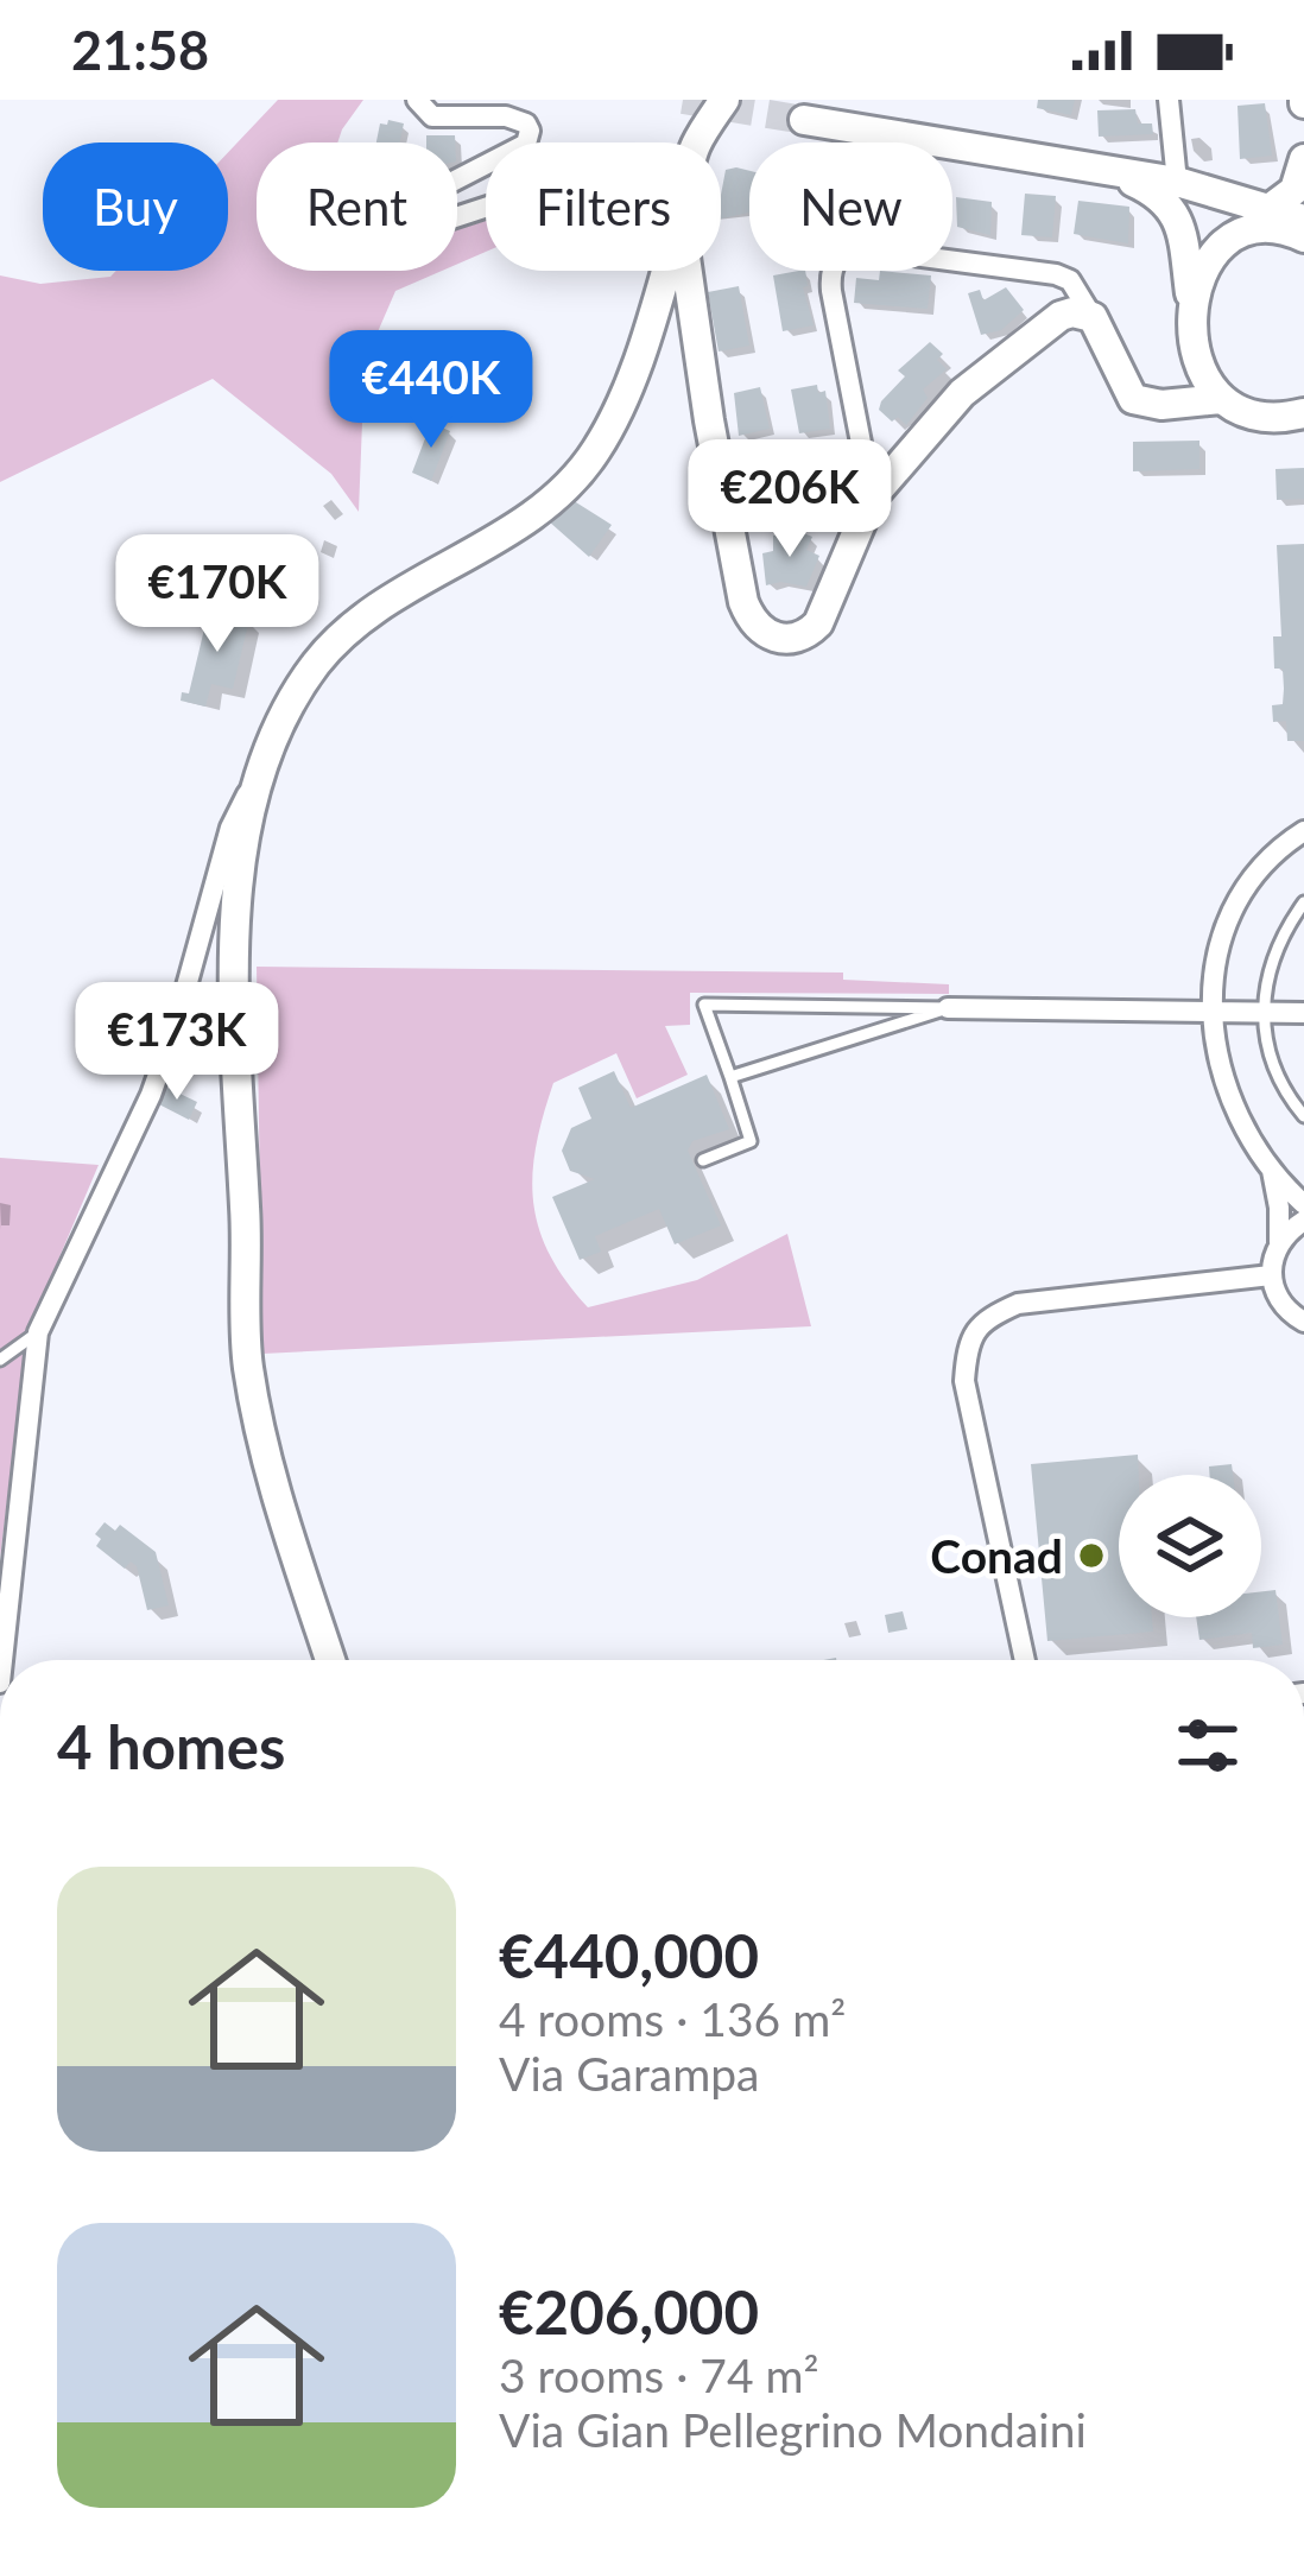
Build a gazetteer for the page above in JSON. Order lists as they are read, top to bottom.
{
  "places": ["Conad"],
  "page": {
    "status": "21:58",
    "chip": [
      "Buy",
      "Rent",
      "Filters",
      "New"
    ],
    "price": [
      "€440K",
      "€206K",
      "€170K",
      "€173K"
    ],
    "heading": "4 homes",
    "list": [
      {
        "name": "€440,000",
        "note": "4 rooms · 136 m² · Via Garampa"
      },
      {
        "name": "€206,000",
        "note": "3 rooms · 74 m² · Via Gian Pellegrino Mondaini"
      }
    ]
  }
}
